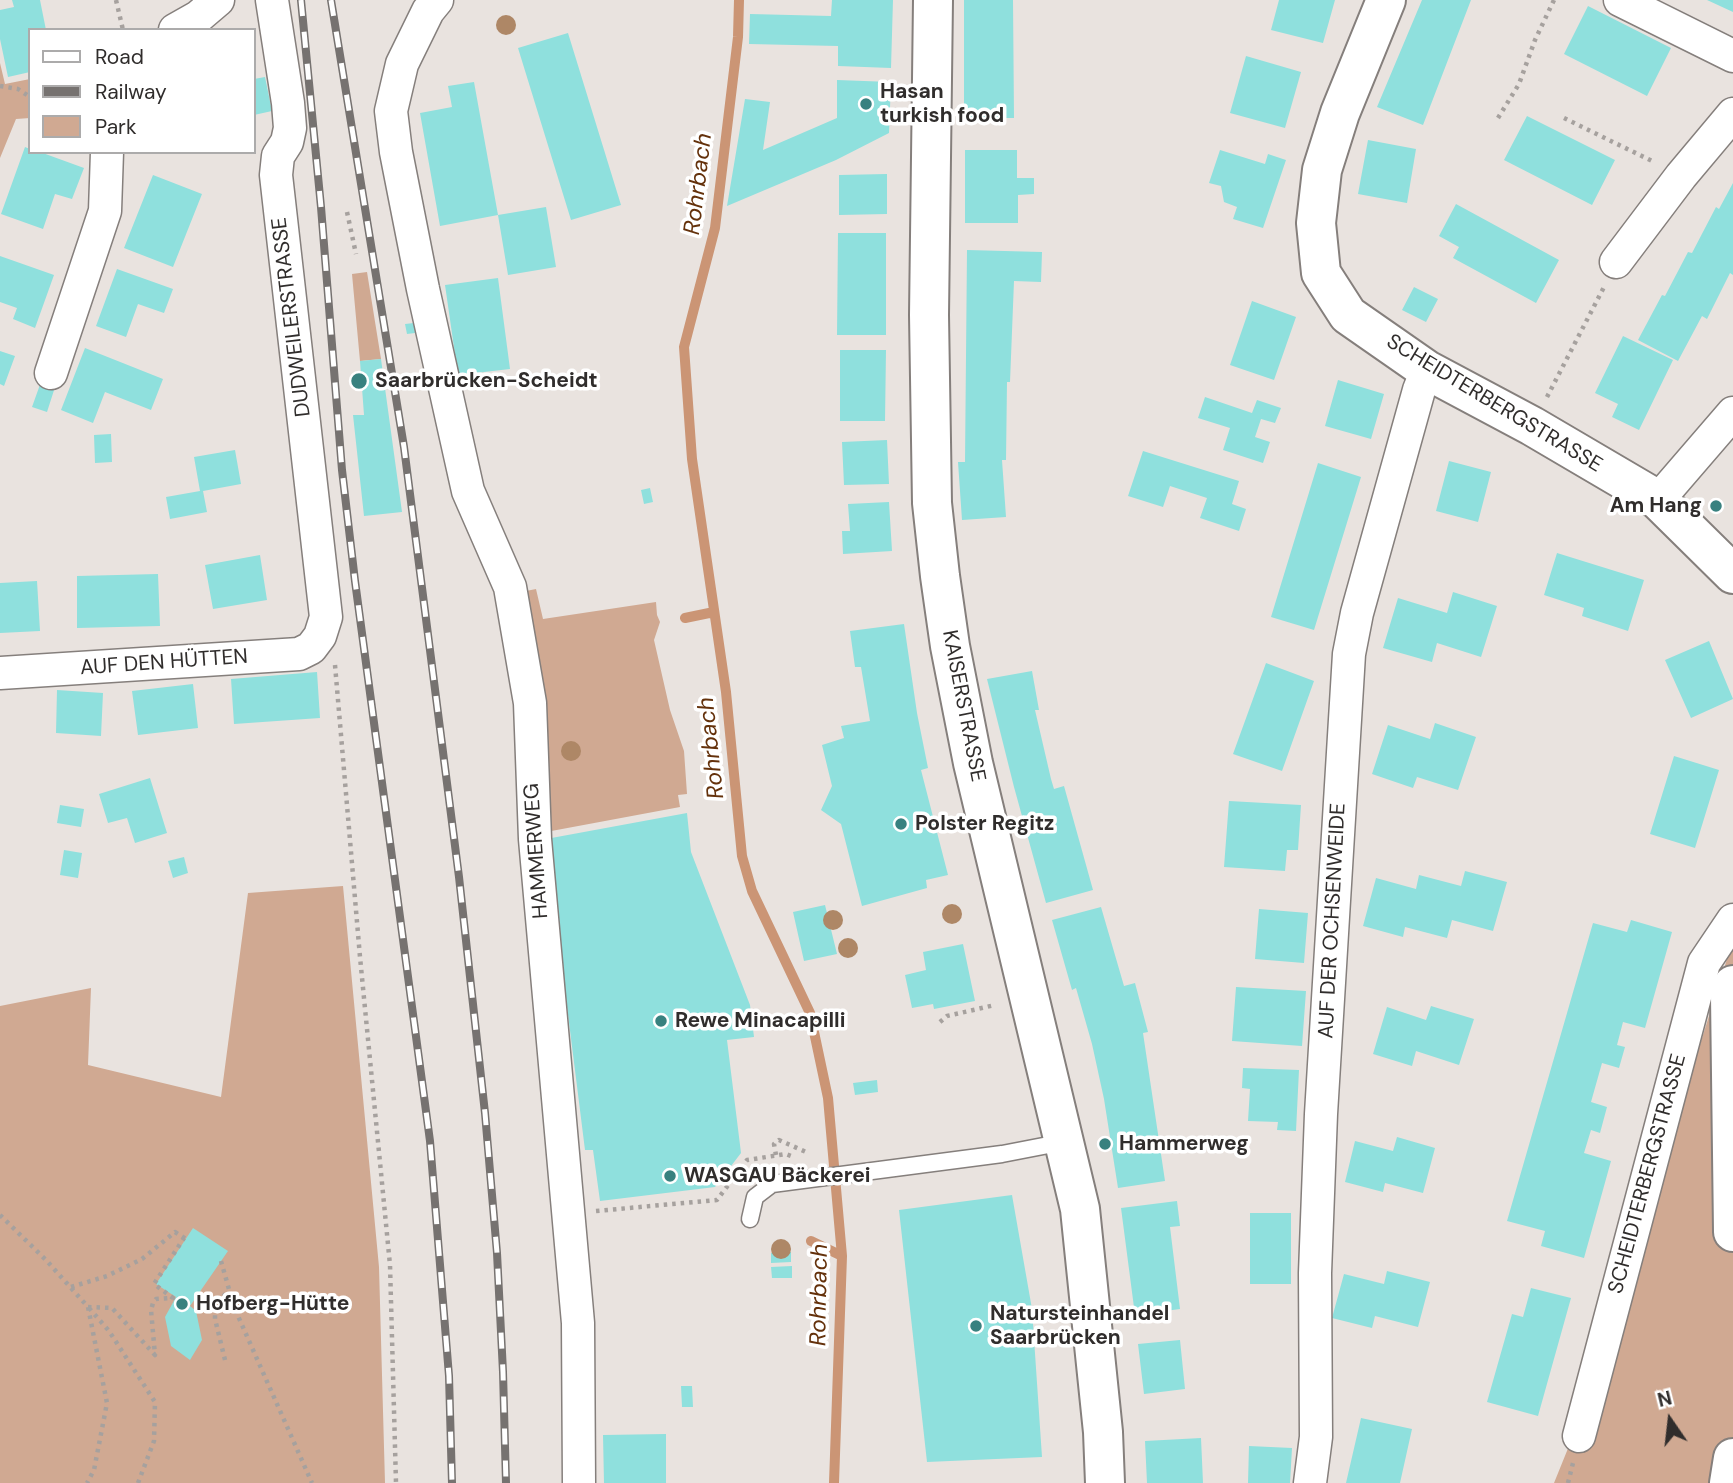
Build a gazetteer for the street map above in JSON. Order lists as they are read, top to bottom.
{
  "streets": {
    "main road": ["SCHEIDTERBERGSTRASSE", "KAISERSTRASSE"],
    "street": [
      "DUDWEILERSTRASSE",
      "AUF DEN HÜTTEN",
      "HAMMERWEG",
      "AUF DER OCHSENWEIDE"
    ]
  },
  "crossings": [
    ["DUDWEILERSTRASSE", "AUF DEN HÜTTEN"],
    ["SCHEIDTERBERGSTRASSE", "AUF DER OCHSENWEIDE"]
  ],
  "water": ["Rohrbach"],
  "places": [
    "Hasan turkish food",
    "Saarbrücken-Scheidt",
    "Am Hang",
    "Polster Regitz",
    "Rewe Minacapilli",
    "Hammerweg",
    "WASGAU Bäckerei",
    "Hofberg-Hütte",
    "Natursteinhandel Saarbrücken"
  ],
  "legend": ["Road", "Railway", "Park"],
  "north": "top"
}
